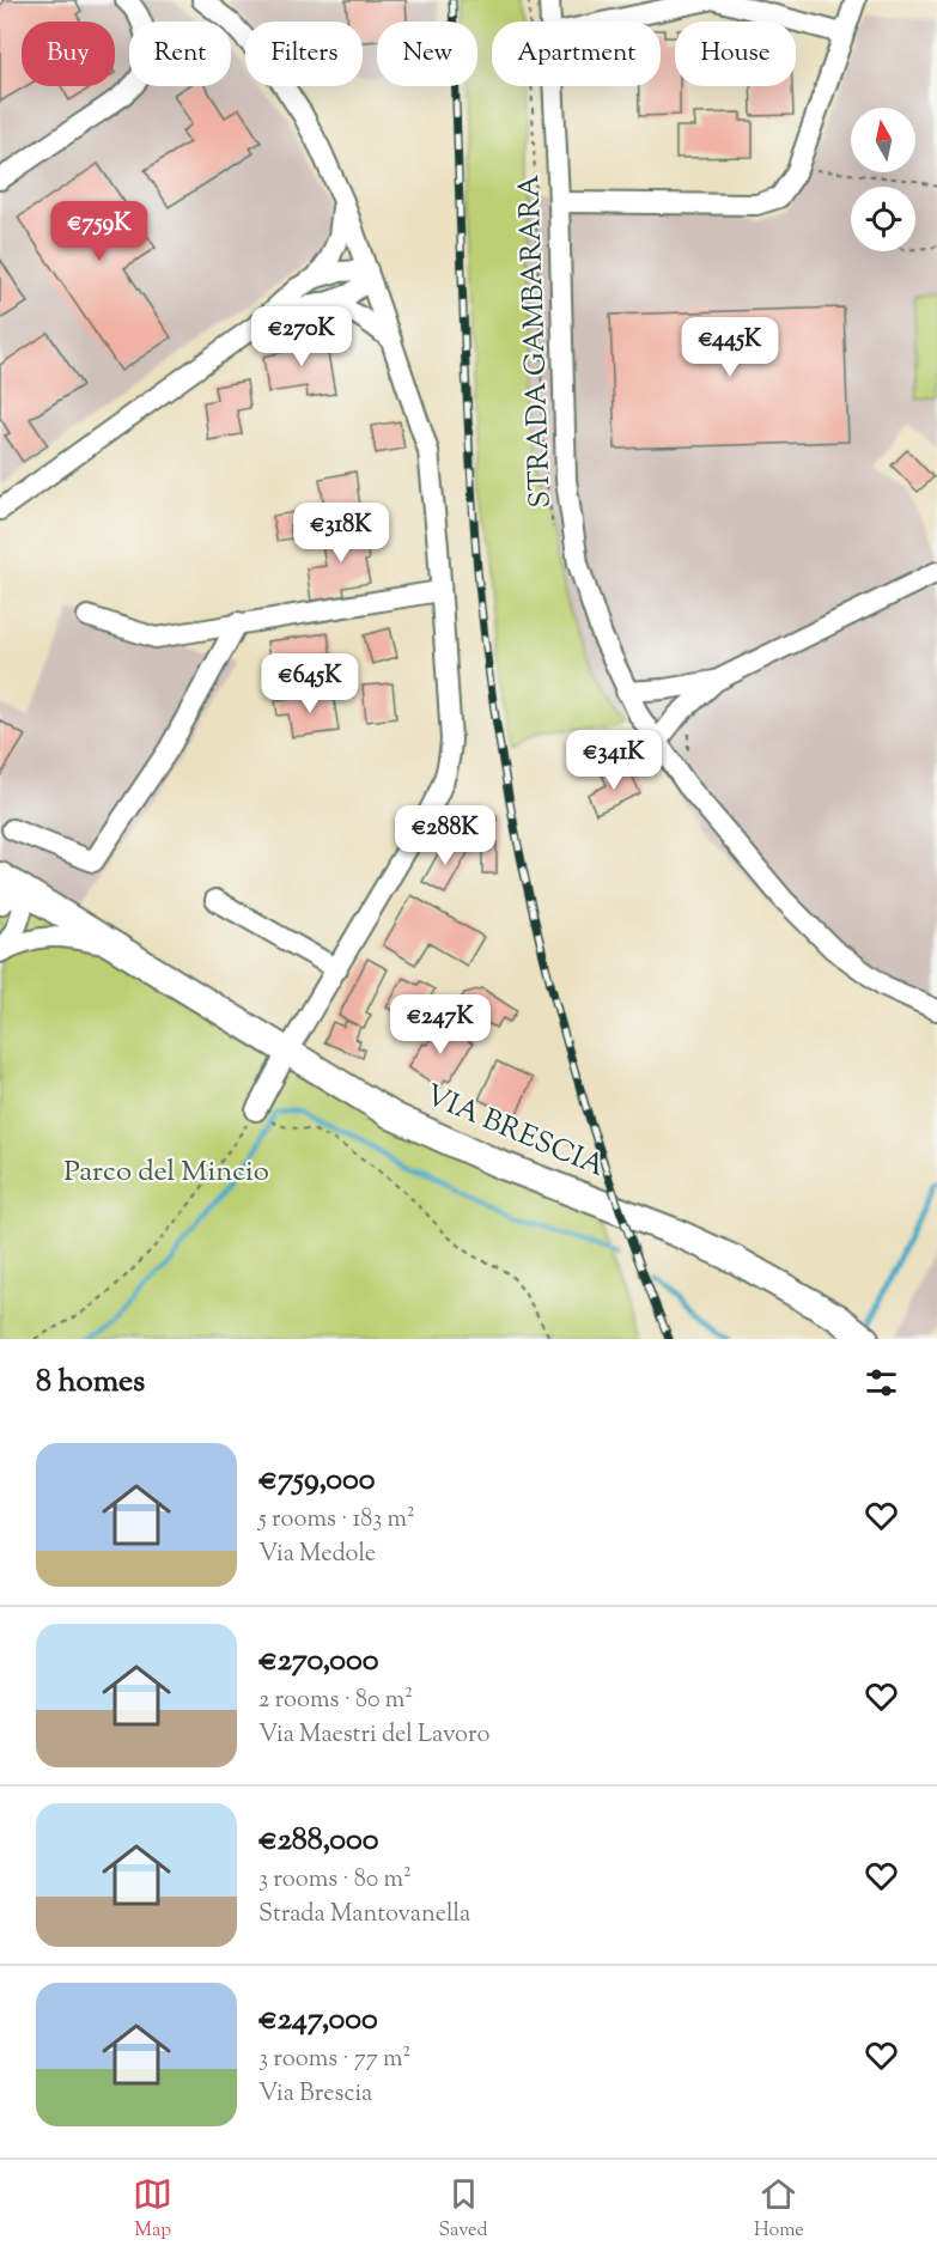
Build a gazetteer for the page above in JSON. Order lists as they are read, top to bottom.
{
  "streets": {
    "main road": ["VIA BRESCIA"],
    "street": ["STRADA GAMBARARA"]
  },
  "parks": ["Parco del Mincio"],
  "north": "top",
  "page": {
    "chip": [
      "Buy",
      "Rent",
      "Filters",
      "New",
      "Apartment",
      "House"
    ],
    "price": [
      "€759K",
      "€270K",
      "€445K",
      "€318K",
      "€645K",
      "€341K",
      "€288K",
      "€247K"
    ],
    "heading": "8 homes",
    "list": [
      {
        "name": "€759,000",
        "note": "5 rooms · 183 m² · Via Medole"
      },
      {
        "name": "€270,000",
        "note": "2 rooms · 80 m² · Via Maestri del Lavoro"
      },
      {
        "name": "€288,000",
        "note": "3 rooms · 80 m² · Strada Mantovanella"
      },
      {
        "name": "€247,000",
        "note": "3 rooms · 77 m² · Via Brescia"
      }
    ],
    "tabs": ["Map", "Saved", "Home"]
  }
}
